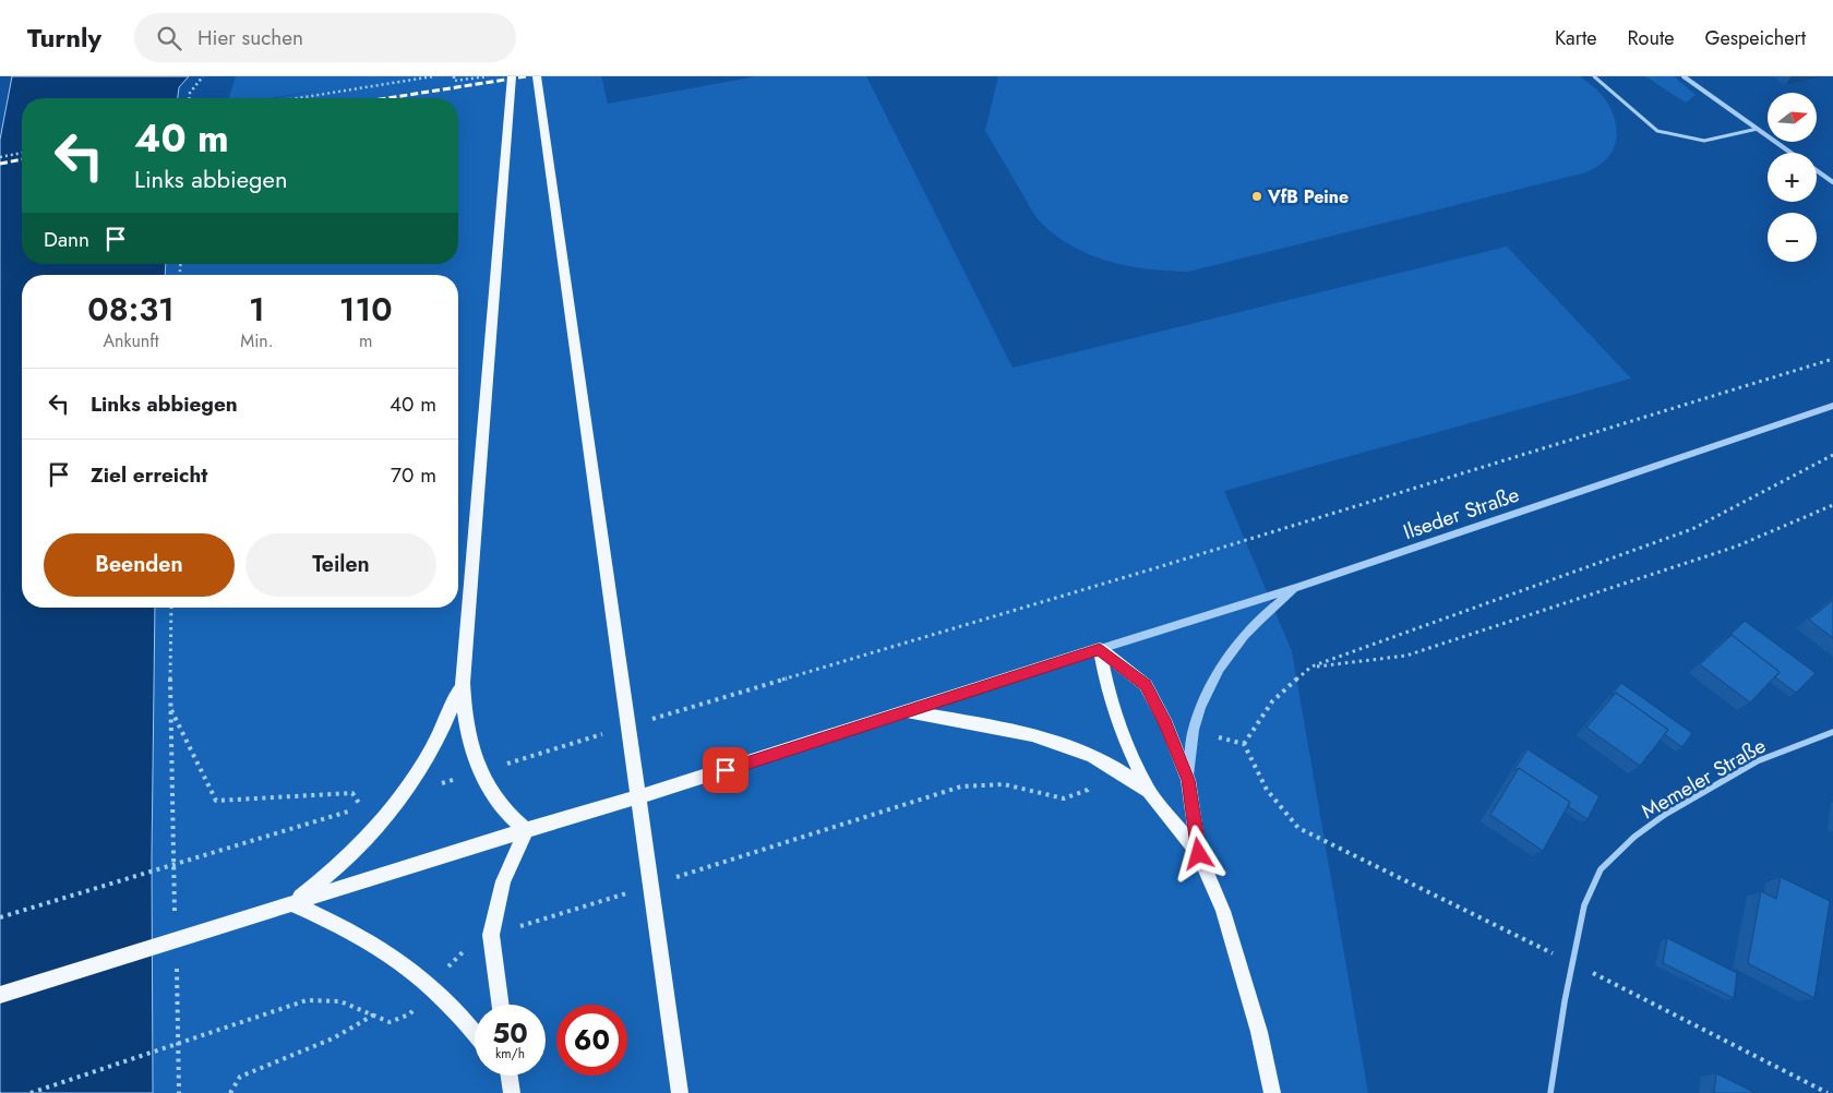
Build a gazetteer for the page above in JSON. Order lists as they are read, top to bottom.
{
  "streets": {
    "street": ["Ilseder Straße", "Memeler Straße"]
  },
  "places": ["VfB Peine"],
  "north": "right",
  "page": {
    "header": "Turnly",
    "search": "Hier suchen",
    "nav": ["Karte", "Route", "Gespeichert"],
    "map_buttons": ["+", "−"],
    "turn": ["40 m", "Links abbiegen"],
    "then": "Dann",
    "eta": [
      "08:31",
      "Ankunft",
      "1",
      "Min.",
      "110",
      "m"
    ],
    "list": [
      {
        "name": "Links abbiegen",
        "value": "40 m"
      },
      {
        "name": "Ziel erreicht",
        "value": "70 m"
      }
    ],
    "buttons": ["Beenden", "Teilen"],
    "speed": "50 km/h",
    "limit": "60"
  }
}
